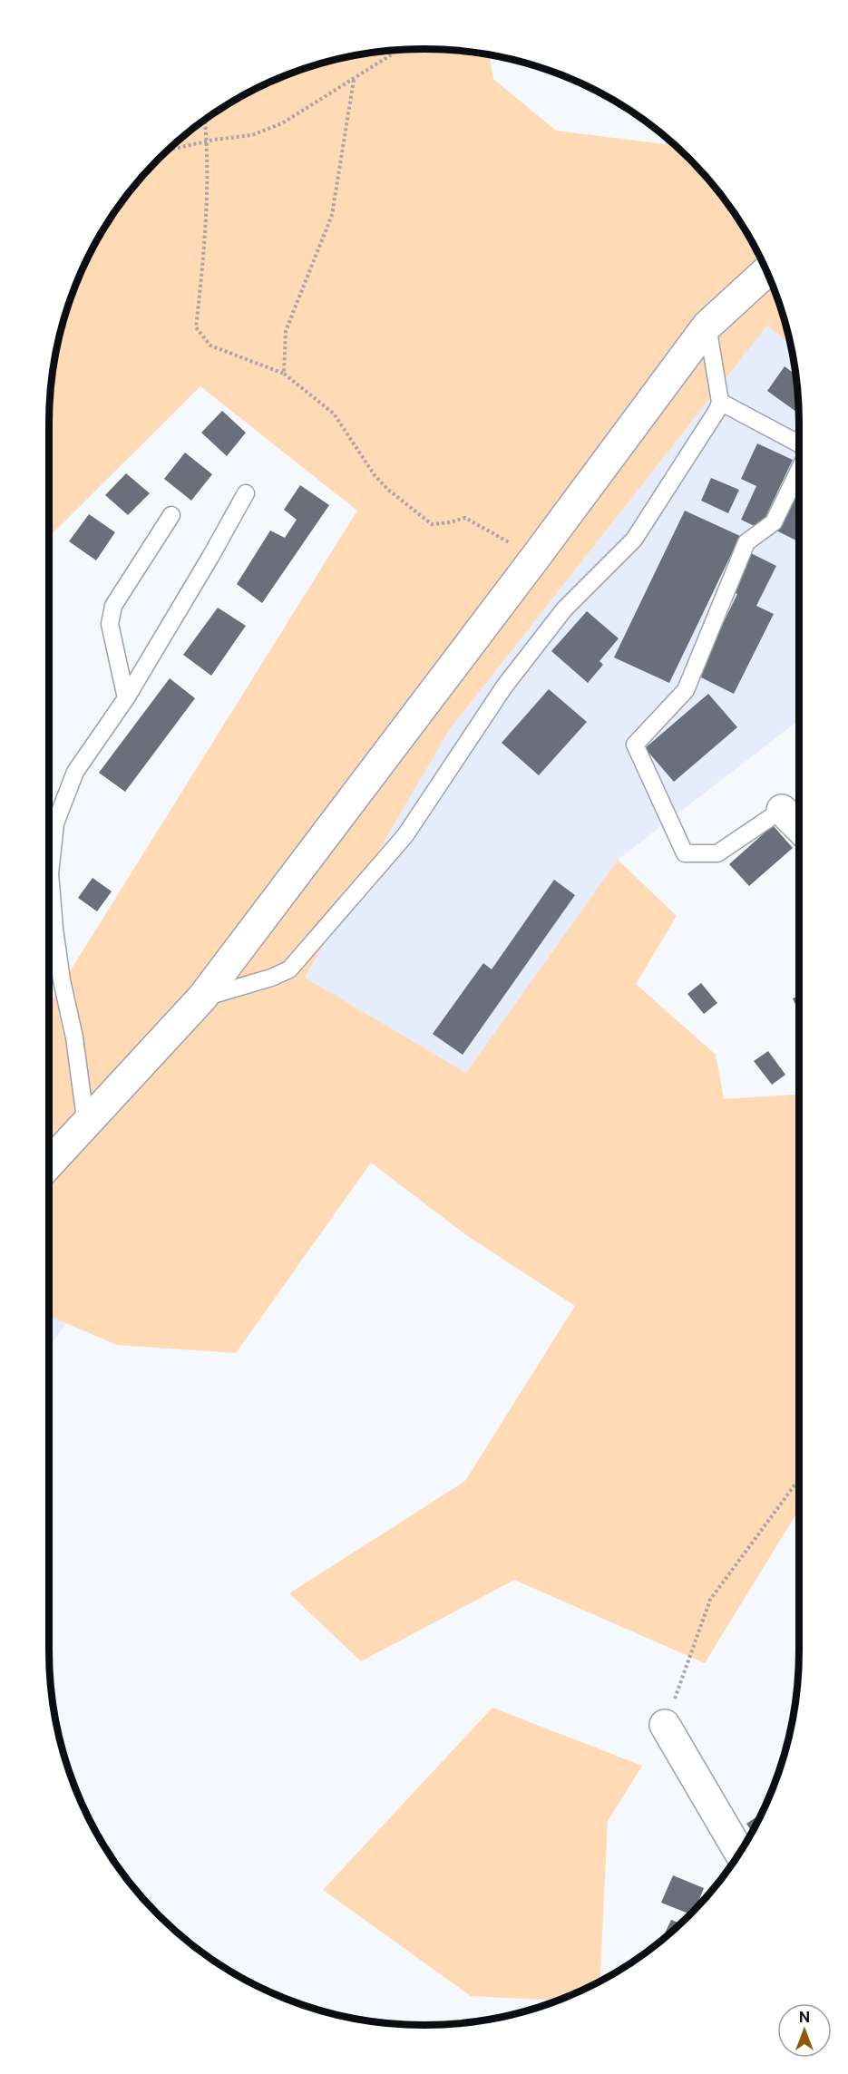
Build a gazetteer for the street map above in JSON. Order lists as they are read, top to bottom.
{
  "north": "top"
}
